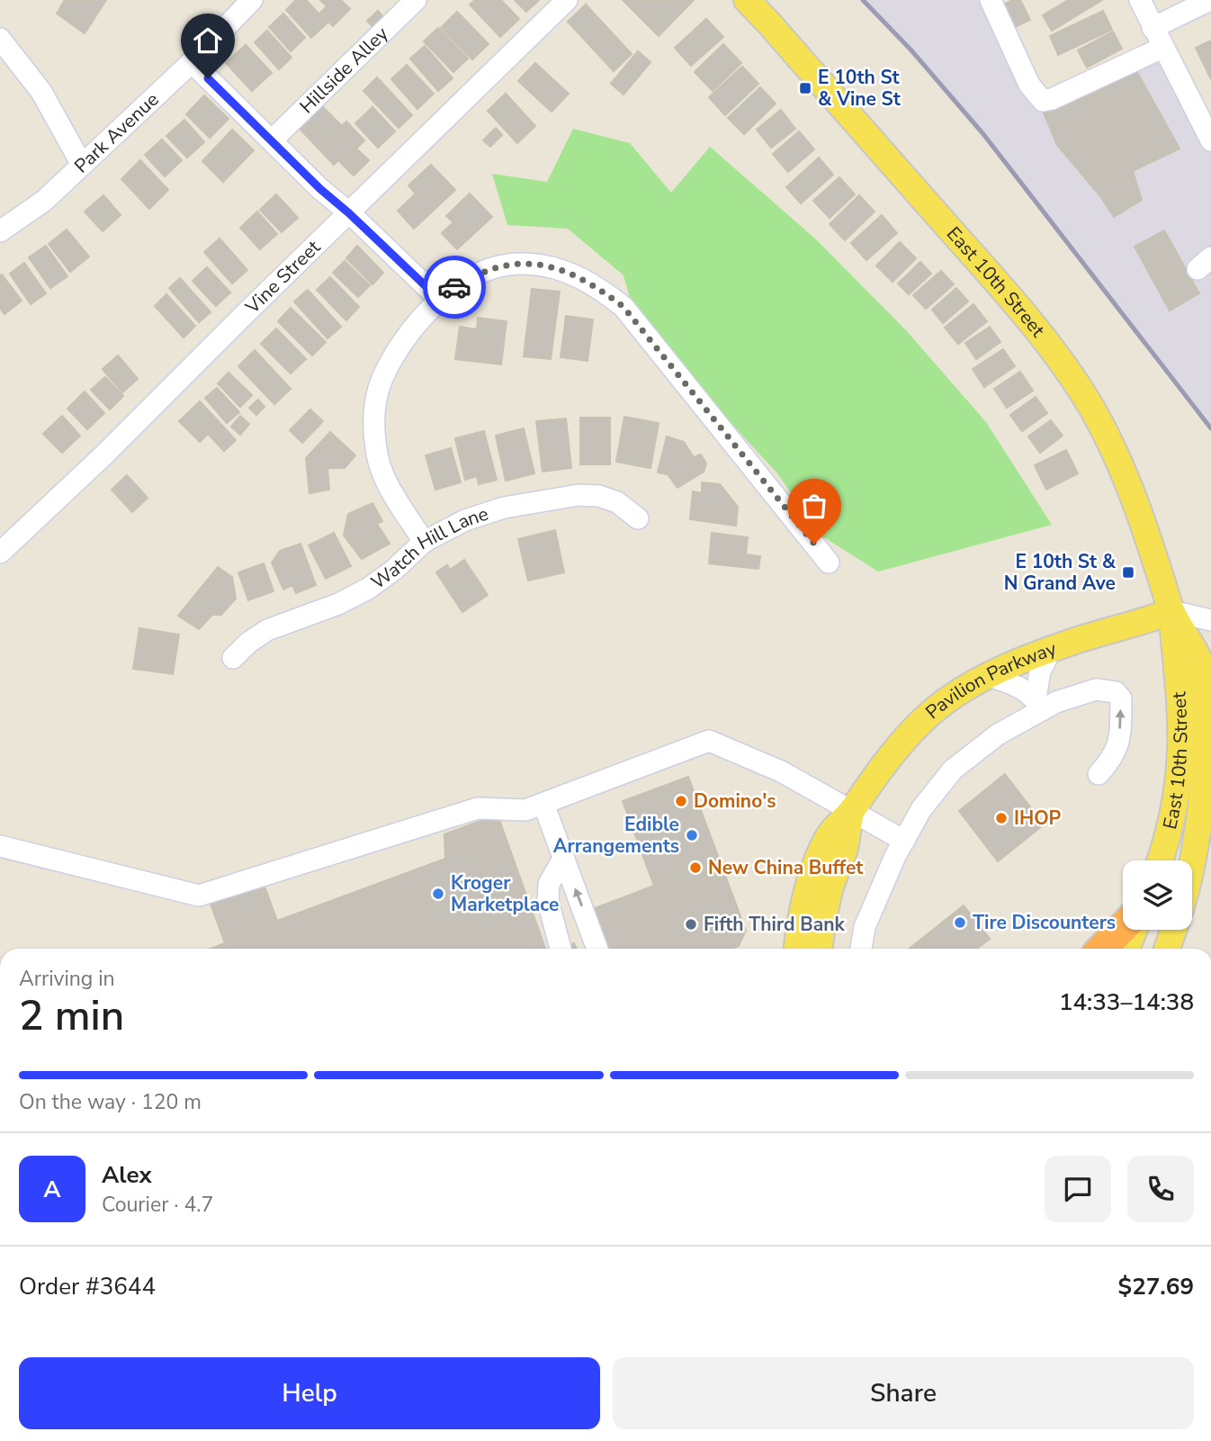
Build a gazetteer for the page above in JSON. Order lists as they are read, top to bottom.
{
  "streets": {
    "main road": ["East 10th Street", "Pavilion Parkway"],
    "street": [
      "Hillside Alley",
      "Park Avenue",
      "Vine Street",
      "Watch Hill Lane"
    ]
  },
  "crossings": [
    ["East 10th Street", "Pavilion Parkway"]
  ],
  "places": {
    "transit": ["E 10th St & Vine St", "E 10th St & N Grand Ave"],
    "other": [
      "Domino's",
      "IHOP",
      "Edible Arrangements",
      "New China Buffet",
      "Kroger Marketplace",
      "Tire Discounters",
      "Fifth Third Bank"
    ]
  },
  "page": {
    "heading": ["2 min", "Arriving in", "14:33–14:38"],
    "panel": [
      "Alex",
      "Courier · 4.7",
      "Order #3644",
      "$27.69"
    ],
    "bar": "On the way · 120 m",
    "round": "A",
    "buttons": ["Help", "Share"]
  }
}
